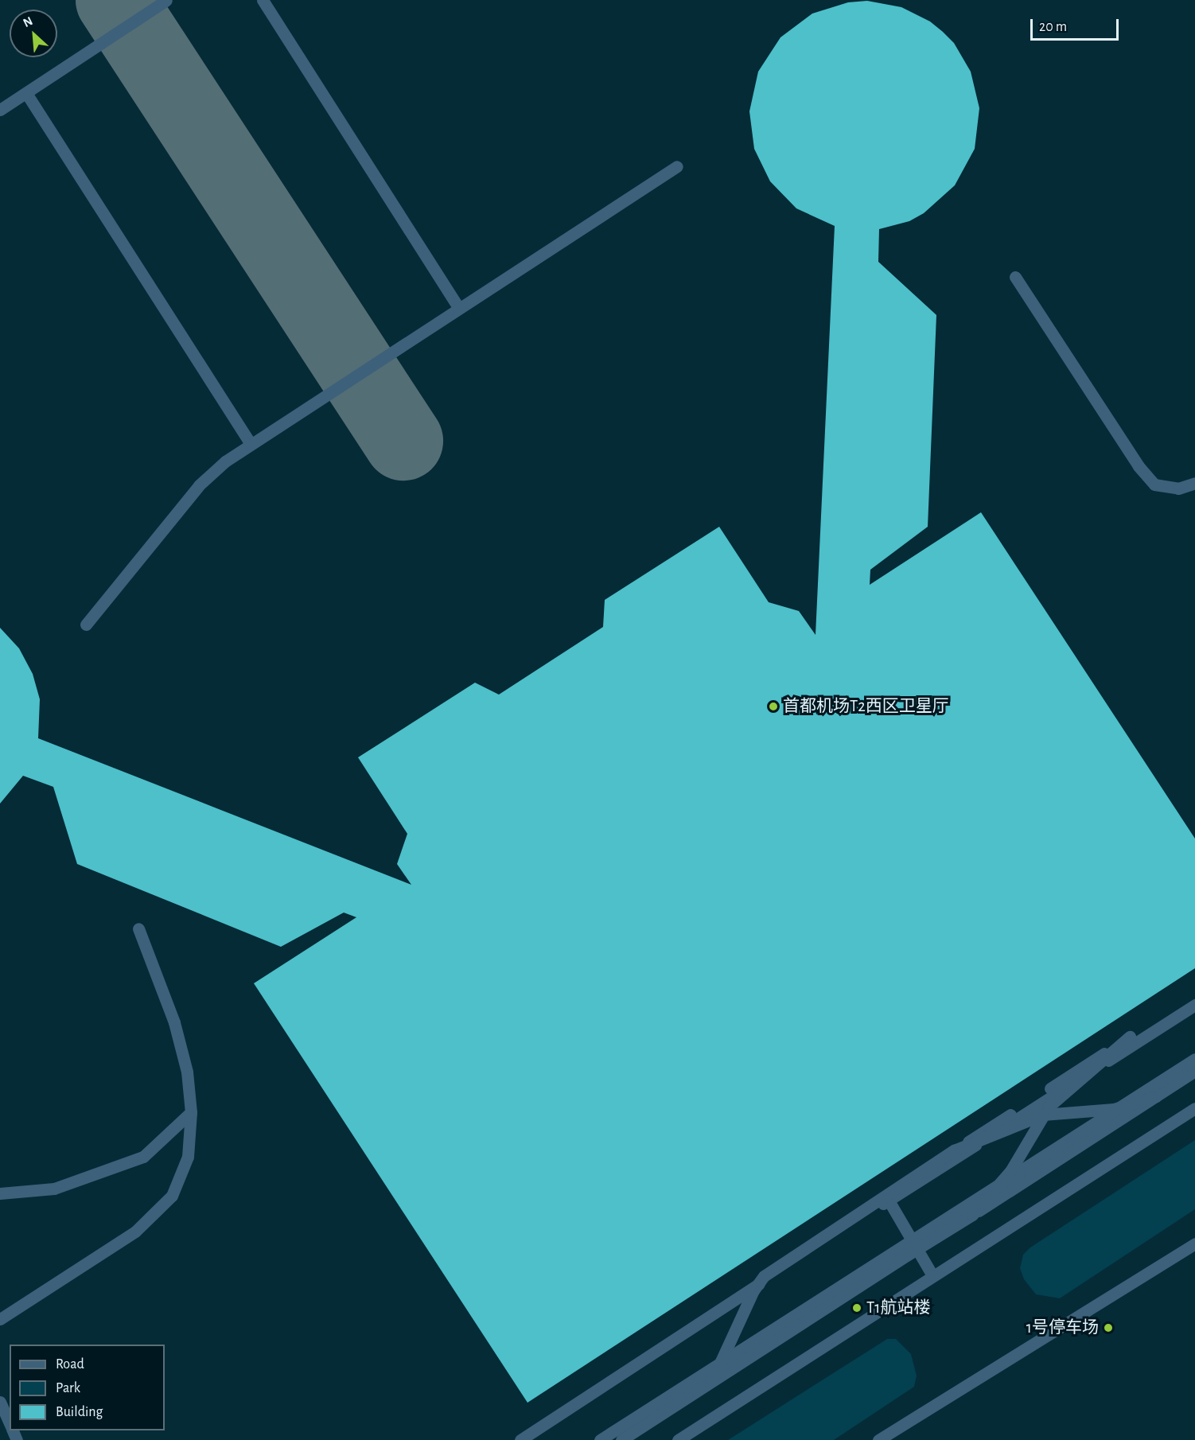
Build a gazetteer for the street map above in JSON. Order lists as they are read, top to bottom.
{
  "places": ["首都机场T2西区卫星厅", "T1航站楼", "1号停车场"],
  "legend": ["Road", "Park", "Building"],
  "scale_bar": "20 m",
  "north": "top left"
}
